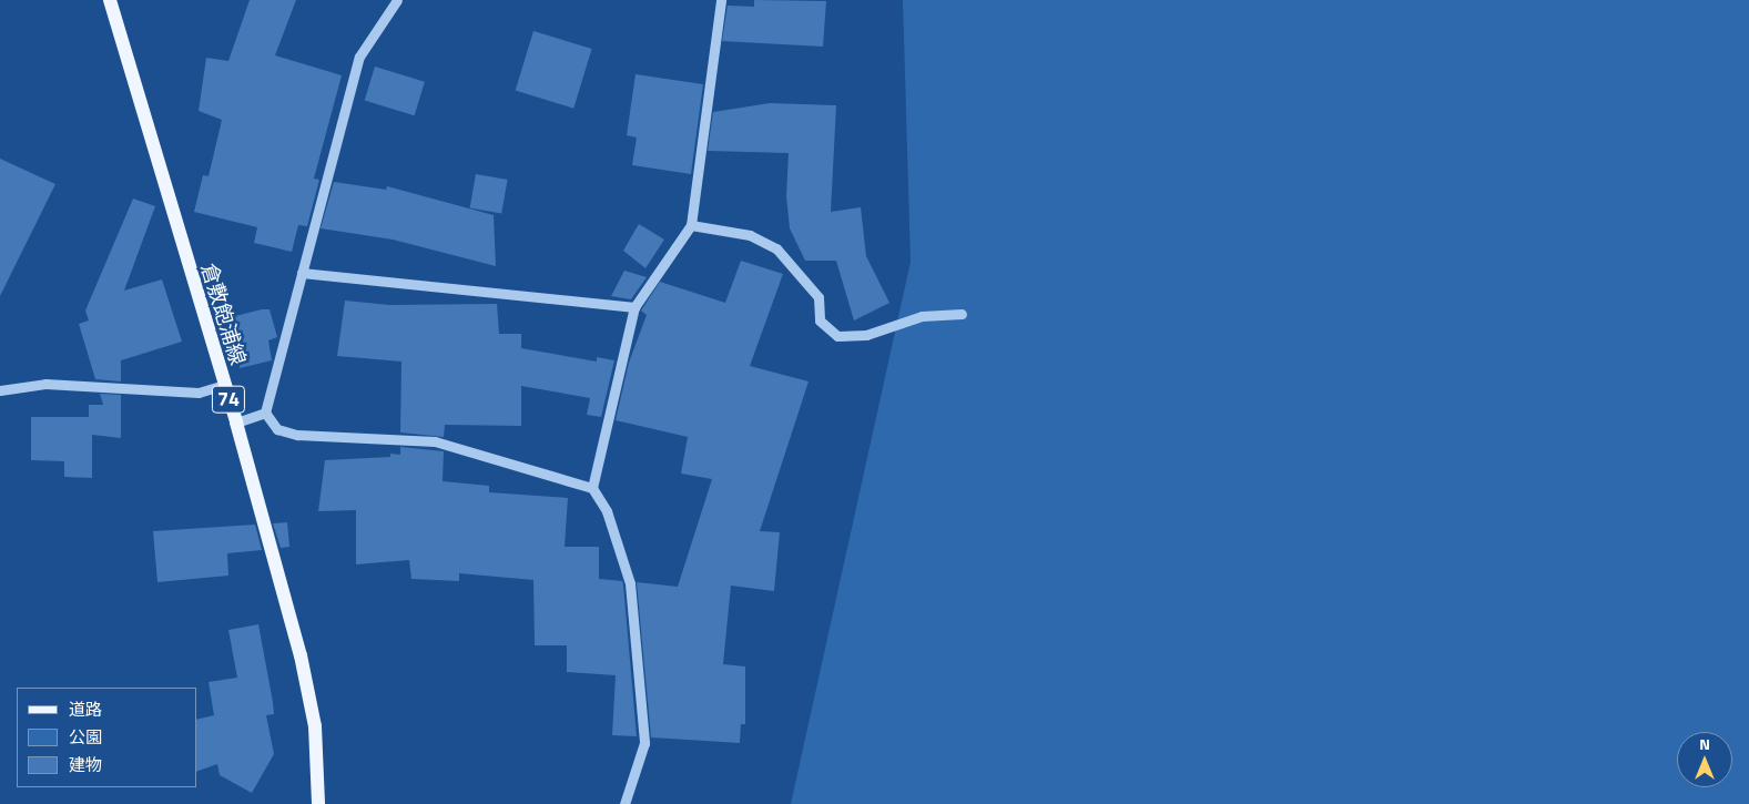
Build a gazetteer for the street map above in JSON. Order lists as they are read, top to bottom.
{
  "streets": {
    "main road": ["倉敷飽浦線", "74"]
  },
  "legend": ["道路", "公園", "建物"],
  "north": "top"
}
